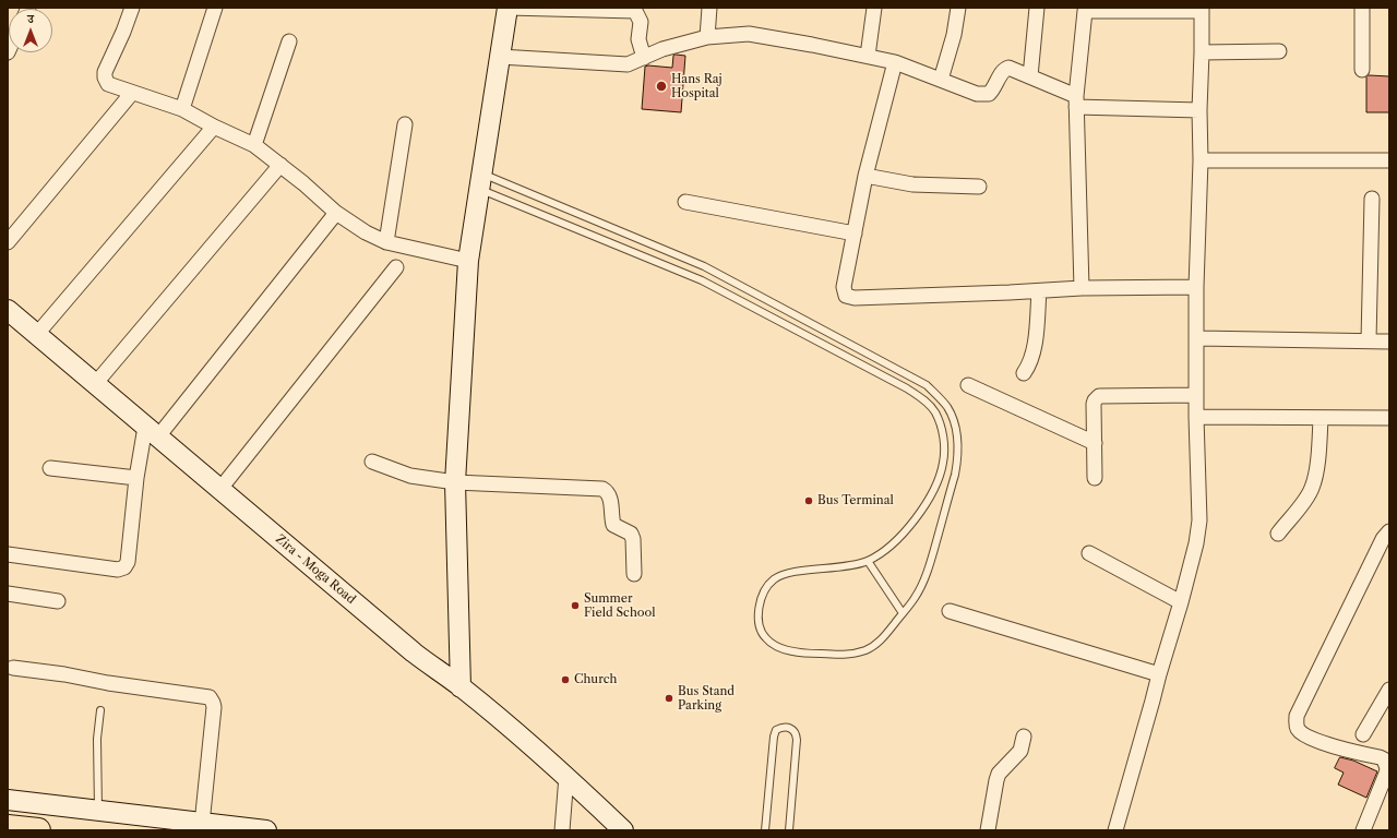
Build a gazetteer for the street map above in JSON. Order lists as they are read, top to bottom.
{
  "streets": {
    "street": ["Zira - Moga Road"]
  },
  "places": [
    "Hans Raj Hospital",
    "Bus Terminal",
    "Summer Field School",
    "Church",
    "Bus Stand Parking"
  ],
  "north": "top"
}
